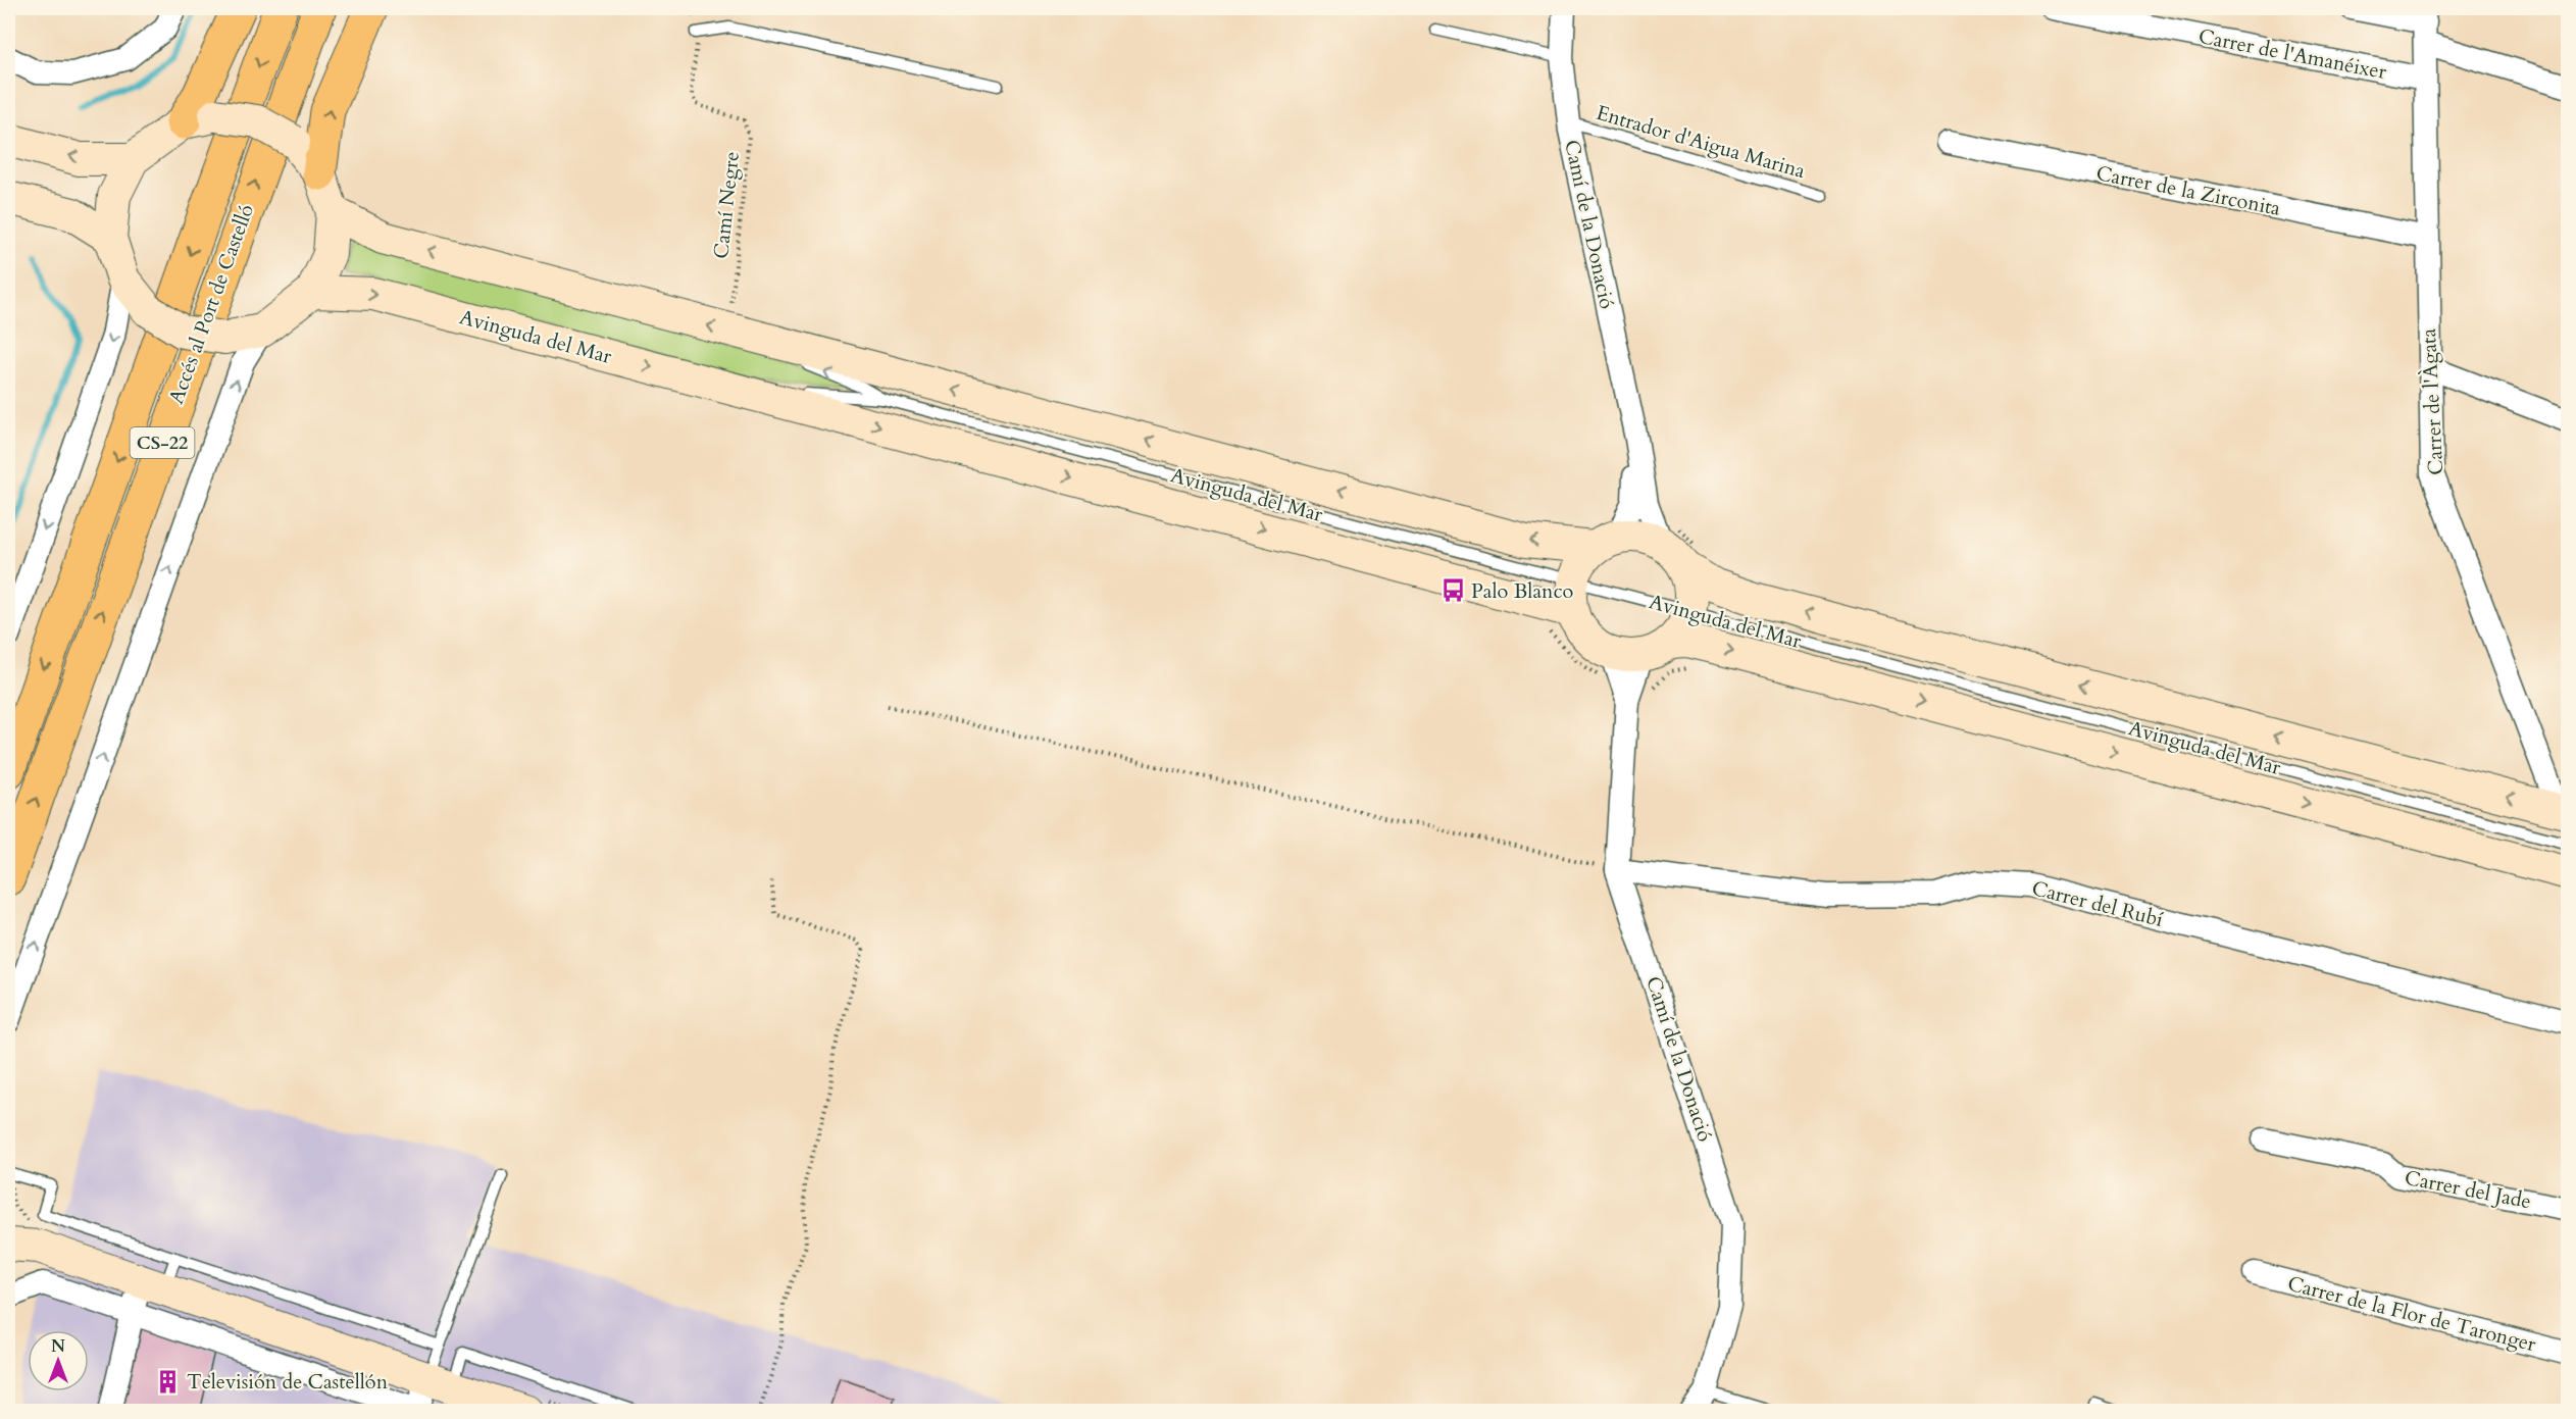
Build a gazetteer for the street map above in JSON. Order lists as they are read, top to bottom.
{
  "streets": {
    "highway": ["Accés al Port de Castelló", "CS-22"],
    "main road": ["Avinguda del Mar"],
    "street": [
      "Carrer de l'Amanéixer",
      "Carrer de la Zirconita",
      "Camí de la Donació",
      "Carrer de l'Àgata",
      "Carrer del Rubí",
      "Carrer del Jade",
      "Carrer de la Flor de Taronger"
    ],
    "lane": ["Entrador d'Aigua Marina"],
    "path": ["Camí Negre"]
  },
  "crossings": [
    ["Carrer de l'Amanéixer", "Carrer de l'Àgata"],
    ["Entrador d'Aigua Marina", "Camí de la Donació"],
    ["Carrer de la Zirconita", "Carrer de l'Àgata"],
    ["Camí Negre", "Avinguda del Mar"],
    ["Camí de la Donació", "Avinguda del Mar"],
    ["Camí de la Donació", "Carrer del Rubí"],
    ["Avinguda del Mar", "Carrer de l'Àgata"]
  ],
  "places": {
    "bus stop": ["Palo Blanco"],
    "building": ["Televisión de Castellón"]
  },
  "north": "top"
}
